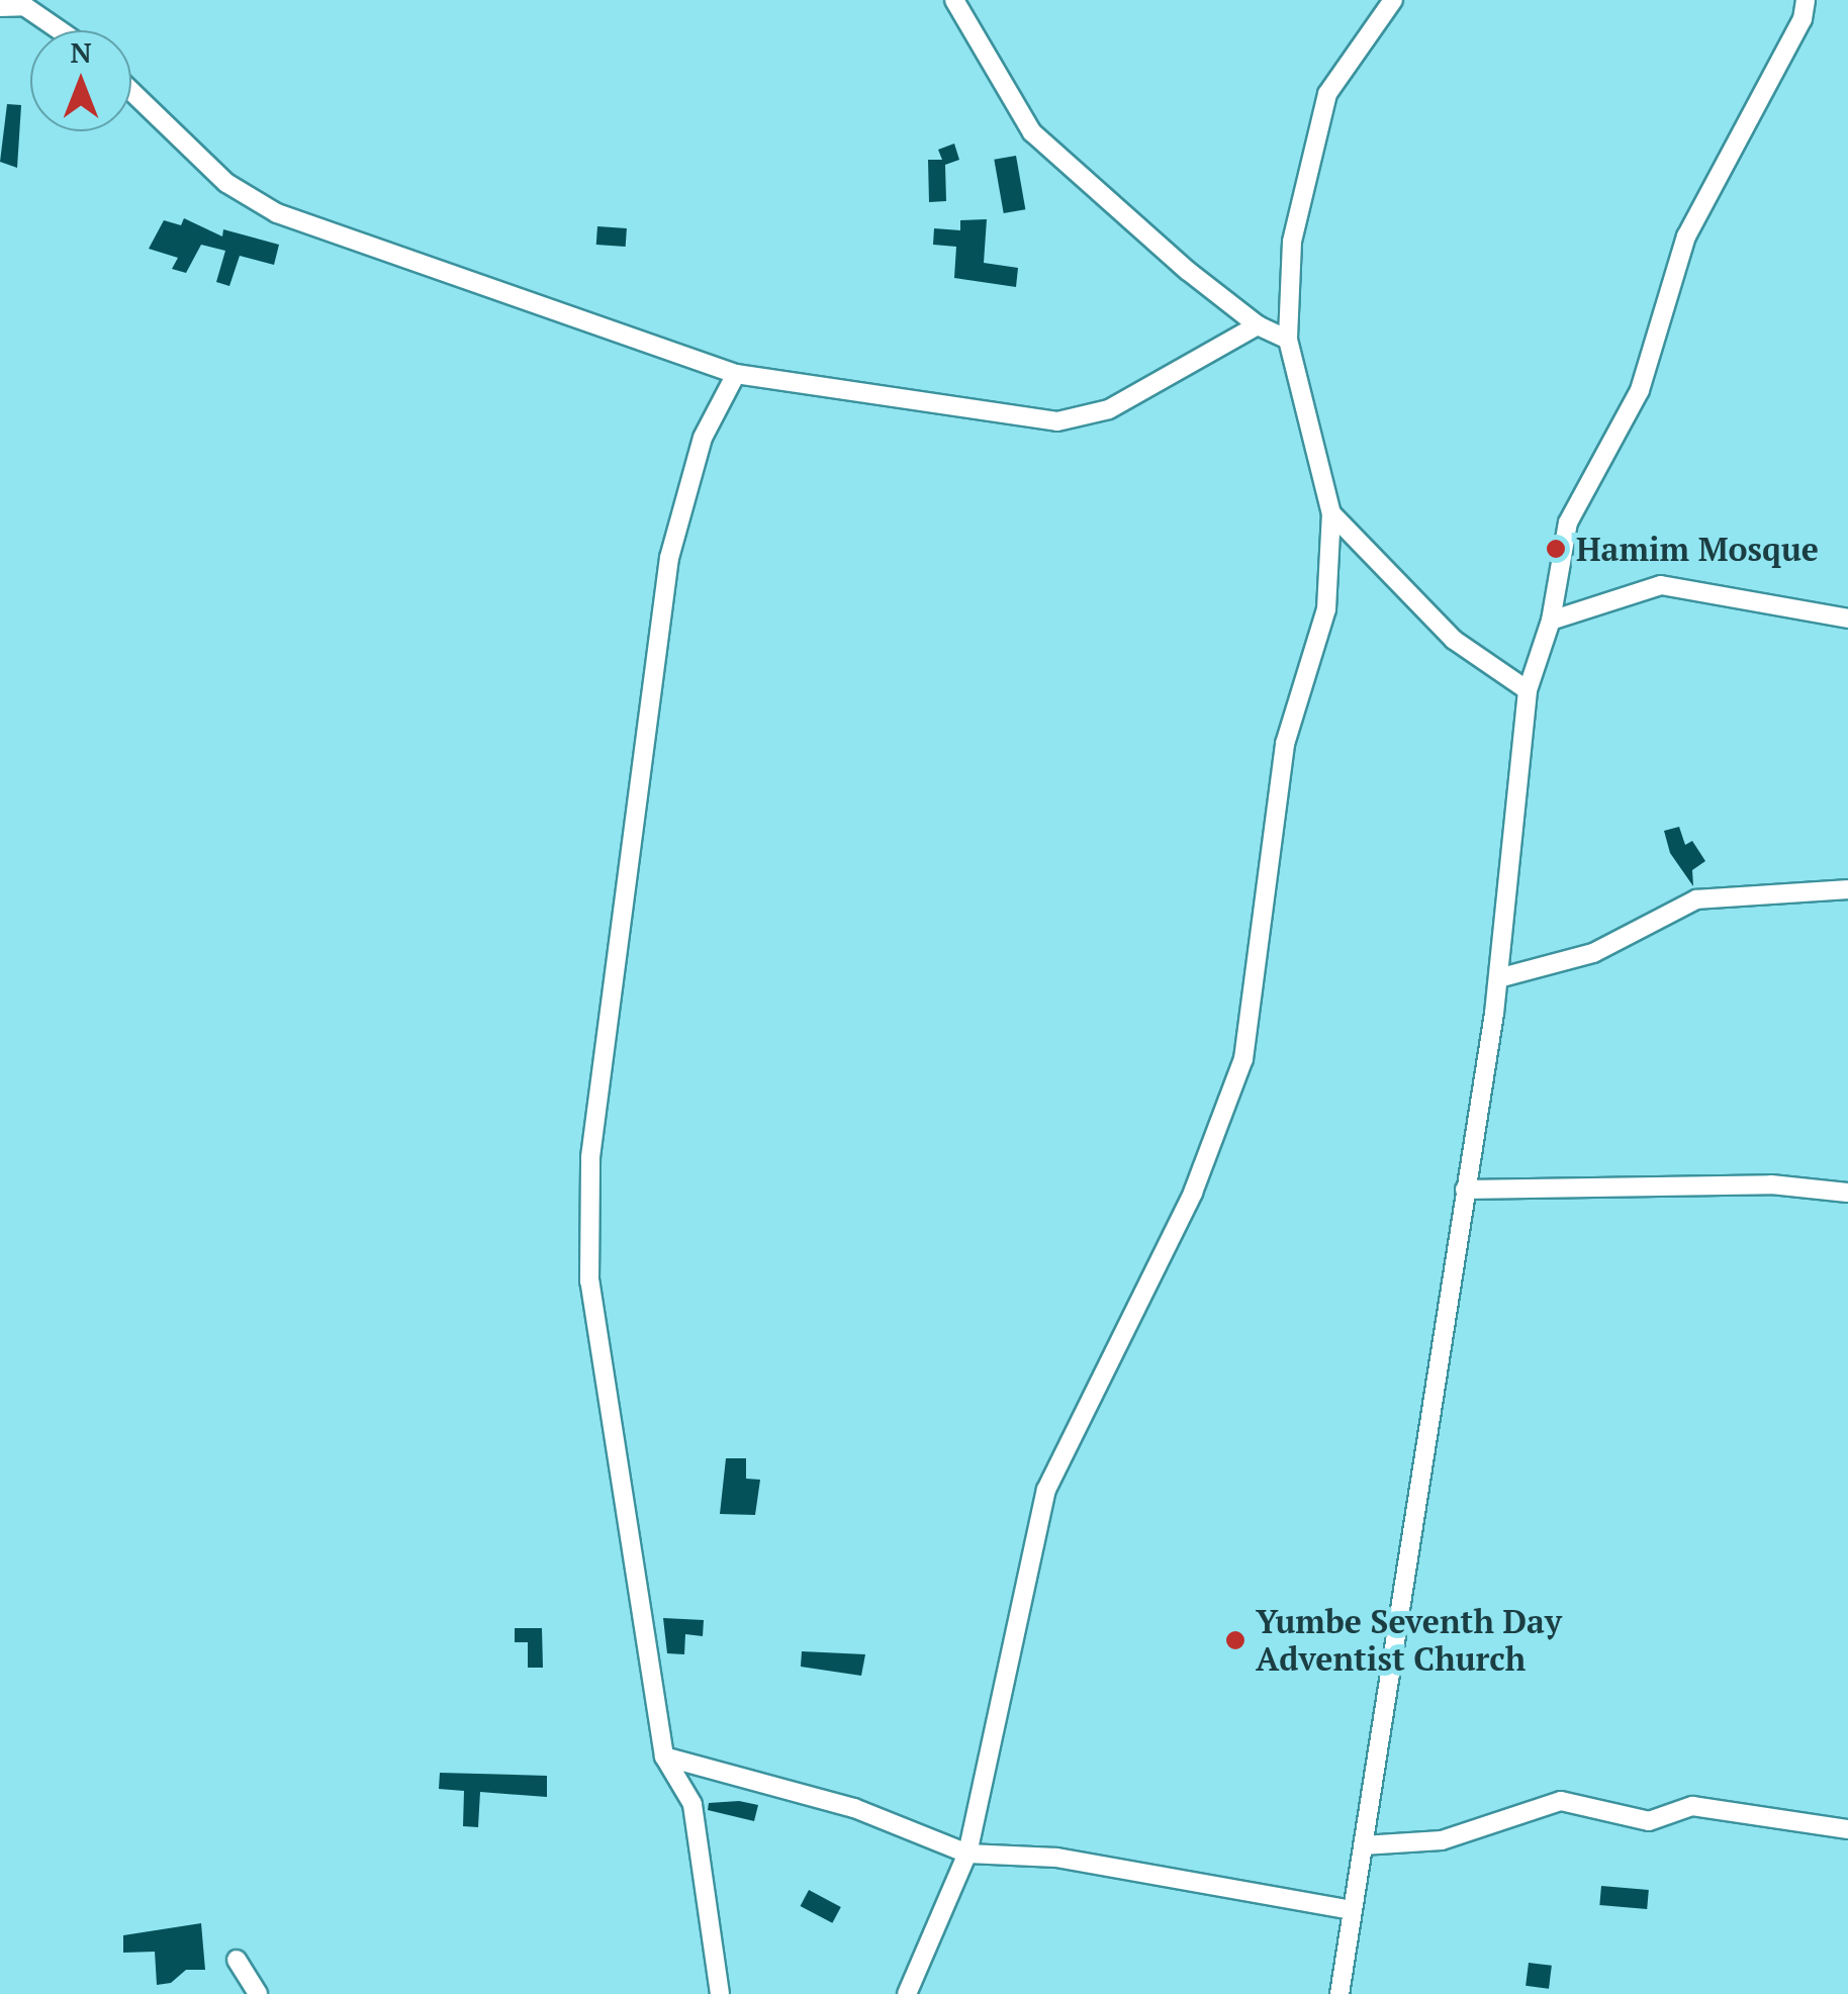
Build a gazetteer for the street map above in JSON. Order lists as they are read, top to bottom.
{
  "places": ["Hamim Mosque", "Yumbe Seventh Day Adventist Church"],
  "north": "top"
}
